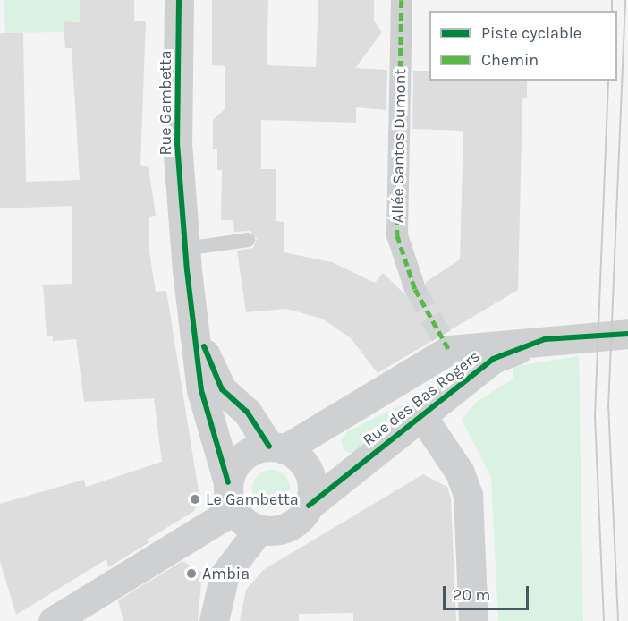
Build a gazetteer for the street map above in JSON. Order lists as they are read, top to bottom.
{
  "streets": {
    "street": ["Rue Gambetta", "Allée Santos Dumont", "Rue des Bas Rogers"]
  },
  "crossings": [
    ["Rue Gambetta", "Rue des Bas Rogers"]
  ],
  "places": ["Le Gambetta", "Ambia"],
  "legend": ["Piste cyclable", "Chemin"],
  "scale_bar": "20 m"
}
